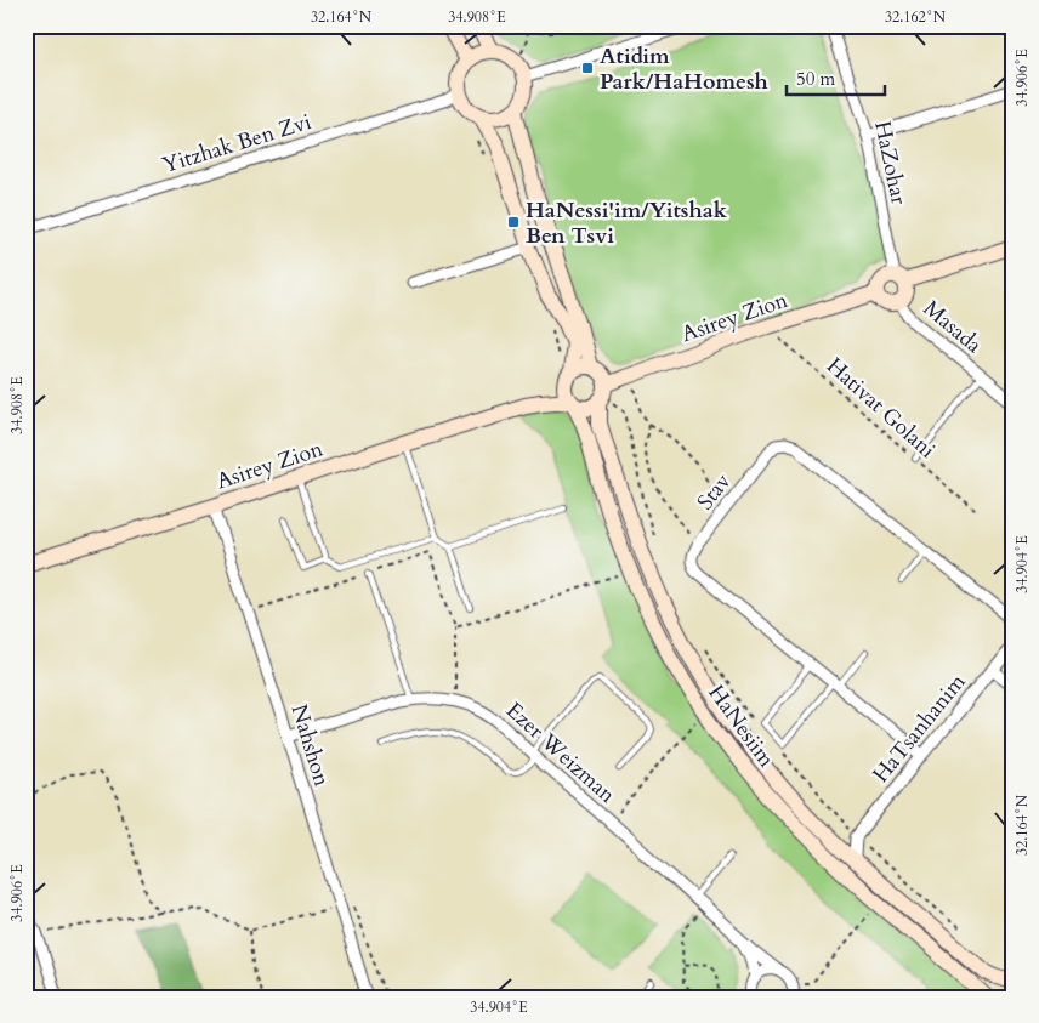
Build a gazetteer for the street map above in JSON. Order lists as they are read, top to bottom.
{
  "streets": {
    "street": [
      "Yitzhak Ben Zvi",
      "HaZohar",
      "Asirey Zion",
      "Masada",
      "Stav",
      "HaNesiim",
      "HaTsanhanim",
      "Nahshon",
      "Ezer Weizman"
    ],
    "path": ["Hativat Golani"]
  },
  "crossings": [
    ["HaZohar", "Asirey Zion"],
    ["HaZohar", "Masada"],
    ["Asirey Zion", "Masada"],
    ["Asirey Zion", "Hativat Golani"],
    ["Asirey Zion", "HaNesiim"],
    ["Asirey Zion", "Nahshon"],
    ["Nahshon", "Ezer Weizman"]
  ],
  "places": {
    "transit": ["Atidim Park/HaHomesh", "HaNessi'im/Yitshak Ben Tsvi"]
  },
  "scale_bar": "50 m",
  "coordinates": [
    "32.164°N",
    "34.908°E",
    "32.162°N",
    "34.906°E",
    "34.904°E"
  ]
}
